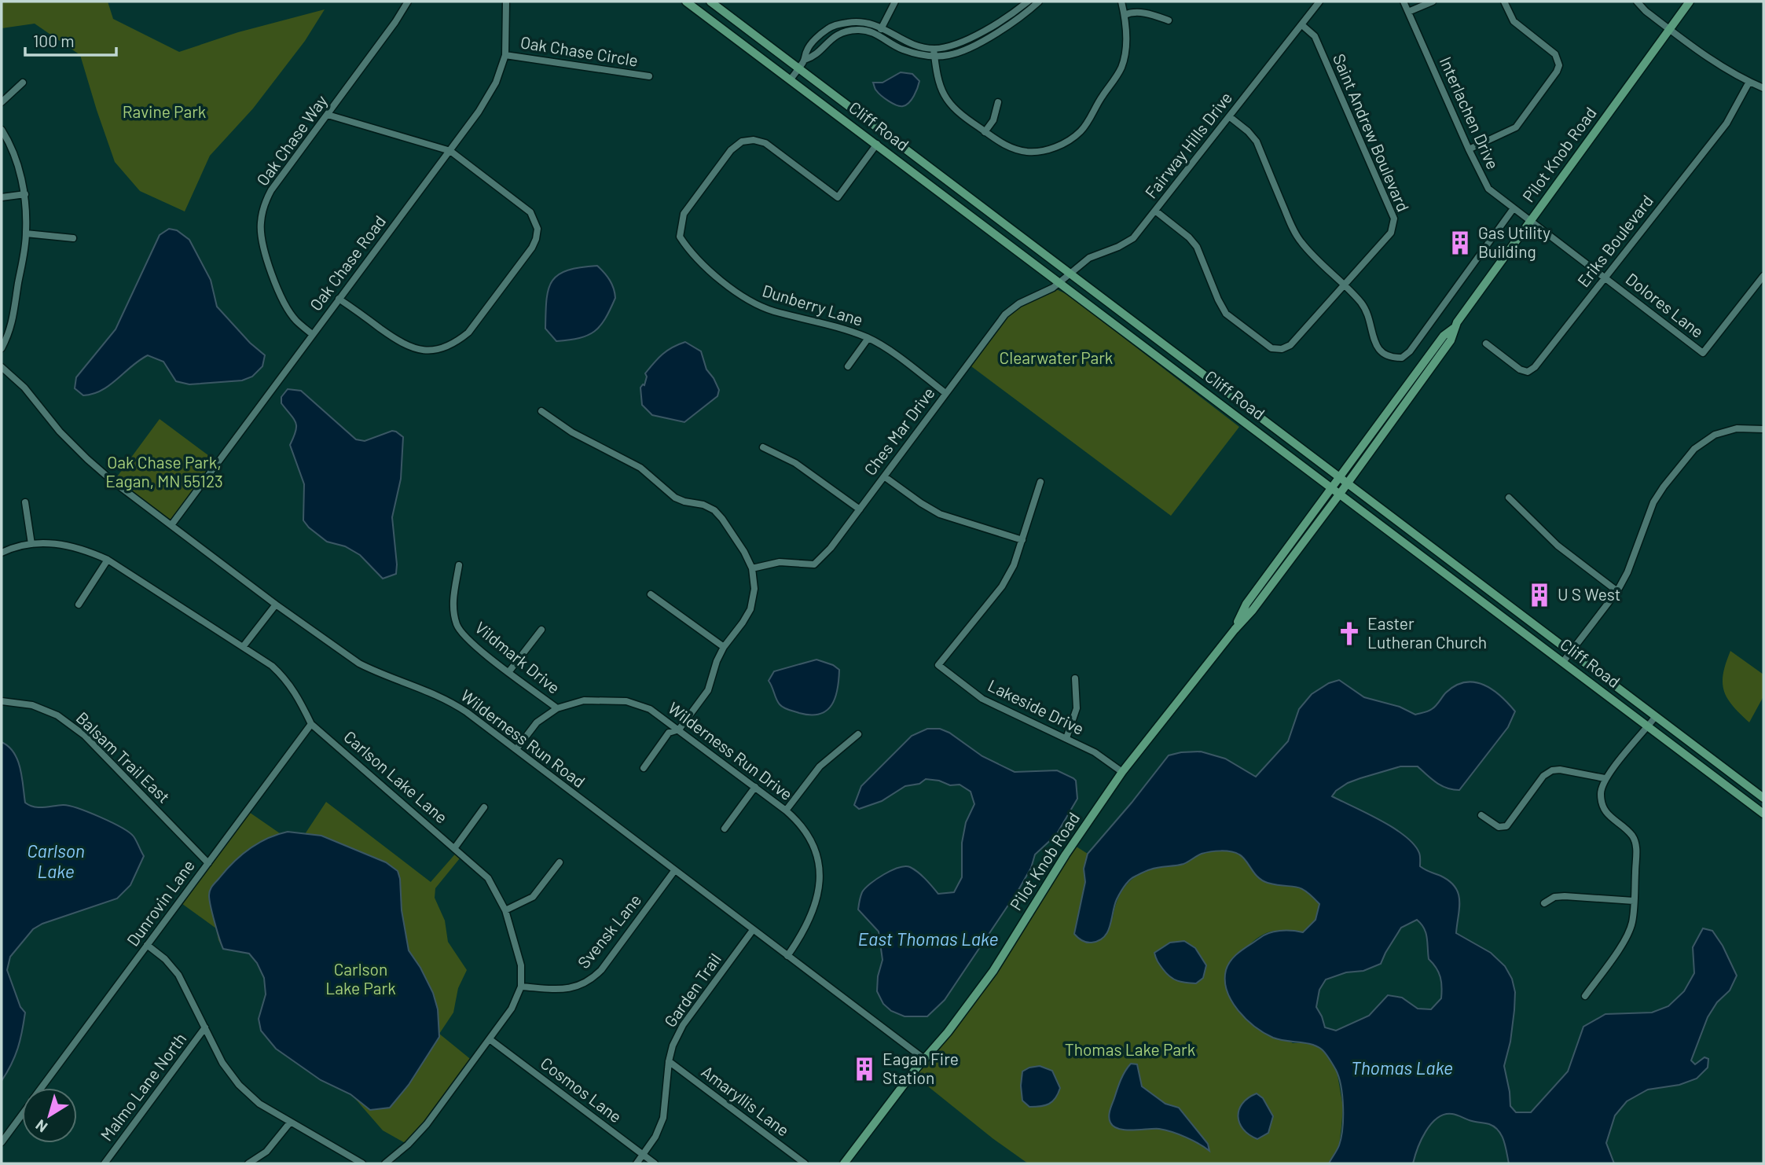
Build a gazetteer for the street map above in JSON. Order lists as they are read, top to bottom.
{
  "streets": {
    "main road": ["Cliff Road", "Pilot Knob Road"],
    "street": [
      "Oak Chase Circle",
      "Interlachen Drive",
      "Saint Andrew Boulevard",
      "Oak Chase Way",
      "Fairway Hills Drive",
      "Eriks Boulevard",
      "Oak Chase Road",
      "Dunberry Lane",
      "Dolores Lane",
      "Ches Mar Drive",
      "Vildmark Drive",
      "Lakeside Drive",
      "Wilderness Run Road",
      "Wilderness Run Drive",
      "Balsam Trail East",
      "Carlson Lake Lane",
      "Dunrovin Lane",
      "Svensk Lane",
      "Garden Trail",
      "Malmo Lane North",
      "Cosmos Lane",
      "Amaryllis Lane"
    ]
  },
  "crossings": [
    ["Oak Chase Circle", "Oak Chase Road"],
    ["Interlachen Drive", "Pilot Knob Road"],
    ["Interlachen Drive", "Dolores Lane"],
    ["Cliff Road", "Fairway Hills Drive"],
    ["Cliff Road", "Pilot Knob Road"],
    ["Cliff Road", "Dunberry Lane"],
    ["Cliff Road", "Ches Mar Drive"],
    ["Saint Andrew Boulevard", "Fairway Hills Drive"],
    ["Oak Chase Way", "Oak Chase Road"],
    ["Fairway Hills Drive", "Ches Mar Drive"],
    ["Pilot Knob Road", "Dolores Lane"],
    ["Pilot Knob Road", "Lakeside Drive"],
    ["Pilot Knob Road", "Wilderness Run Road"],
    ["Eriks Boulevard", "Dolores Lane"],
    ["Oak Chase Road", "Wilderness Run Road"],
    ["Dunberry Lane", "Ches Mar Drive"],
    ["Vildmark Drive", "Wilderness Run Drive"],
    ["Wilderness Run Road", "Wilderness Run Drive"],
    ["Wilderness Run Road", "Svensk Lane"],
    ["Wilderness Run Road", "Garden Trail"],
    ["Balsam Trail East", "Dunrovin Lane"],
    ["Carlson Lake Lane", "Dunrovin Lane"],
    ["Carlson Lake Lane", "Svensk Lane"],
    ["Carlson Lake Lane", "Cosmos Lane"],
    ["Garden Trail", "Cosmos Lane"],
    ["Garden Trail", "Amaryllis Lane"]
  ],
  "water": ["Carlson Lake", "East Thomas Lake", "Thomas Lake"],
  "parks": [
    "Ravine Park",
    "Clearwater Park",
    "Oak Chase Park, Eagan, MN 55123",
    "Carlson Lake Park",
    "Thomas Lake Park"
  ],
  "places": {
    "building": ["Gas Utility Building", "U S West", "Eagan Fire Station"],
    "church": ["Easter Lutheran Church"]
  },
  "scale_bar": "100 m",
  "north": "bottom left"
}
